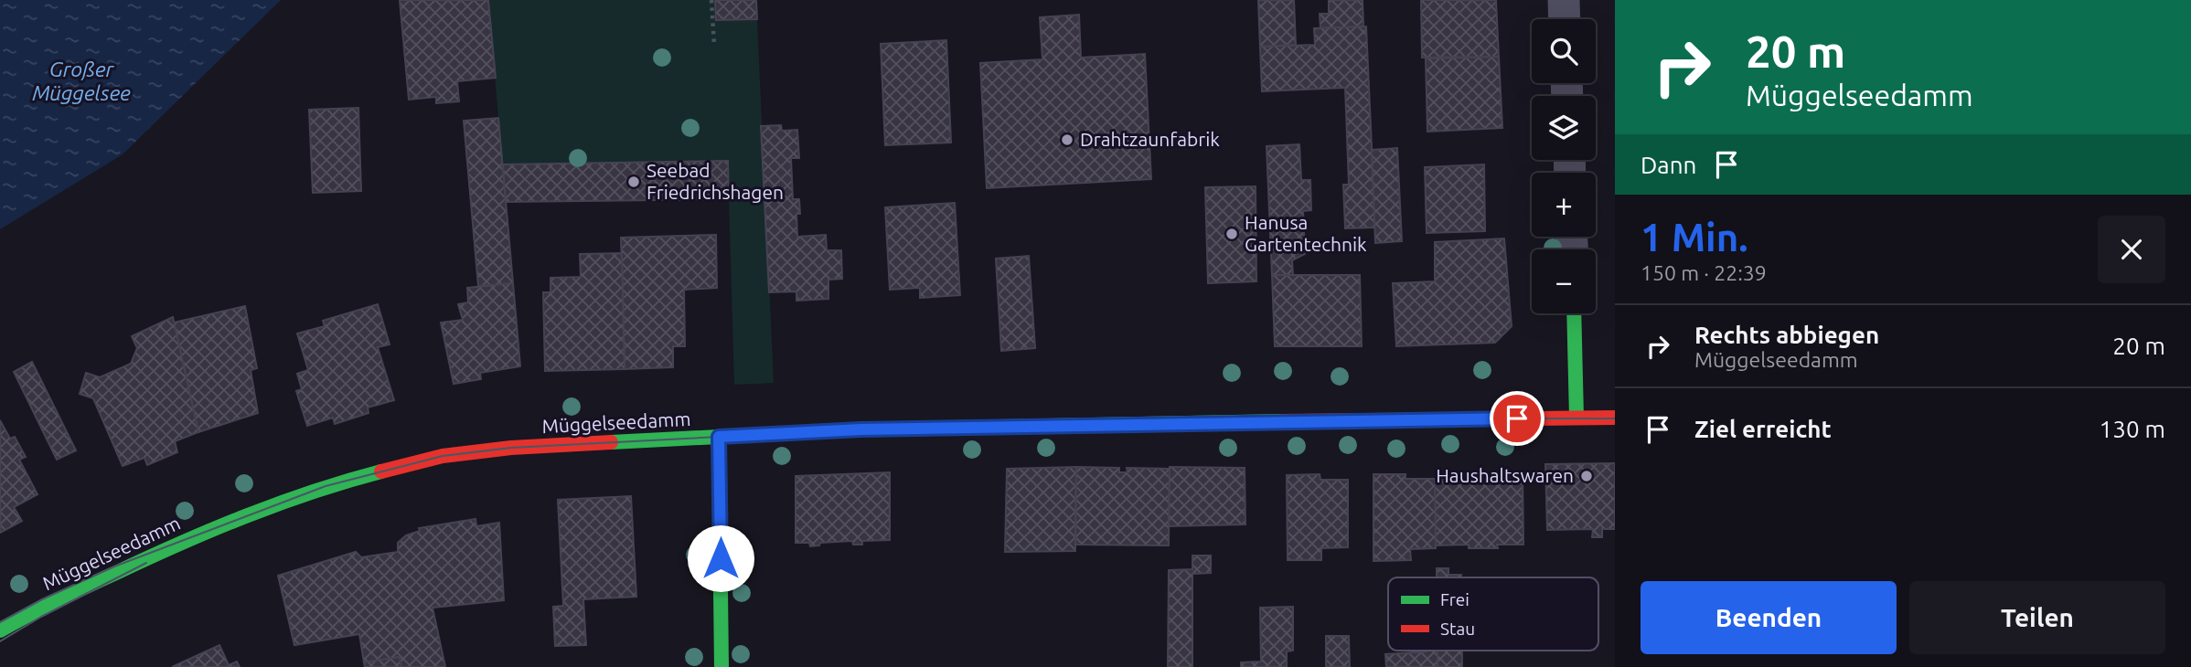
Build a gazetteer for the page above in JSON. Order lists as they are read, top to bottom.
{
  "streets": {
    "main road": ["Müggelseedamm"]
  },
  "water": ["Großer Müggelsee"],
  "places": [
    "Drahtzaunfabrik",
    "Seebad Friedrichshagen",
    "Hanusa Gartentechnik",
    "Haushaltswaren"
  ],
  "legend": ["Frei", "Stau"],
  "page": {
    "turn": ["20 m", "Müggelseedamm"],
    "map_buttons": ["+", "−"],
    "then": "Dann",
    "heading": ["1 Min.", "150 m · 22:39"],
    "list": [
      {
        "name": "Rechts abbiegen",
        "note": "Müggelseedamm",
        "value": "20 m"
      },
      {
        "name": "Ziel erreicht",
        "value": "130 m"
      }
    ],
    "buttons": ["Beenden", "Teilen"]
  }
}
